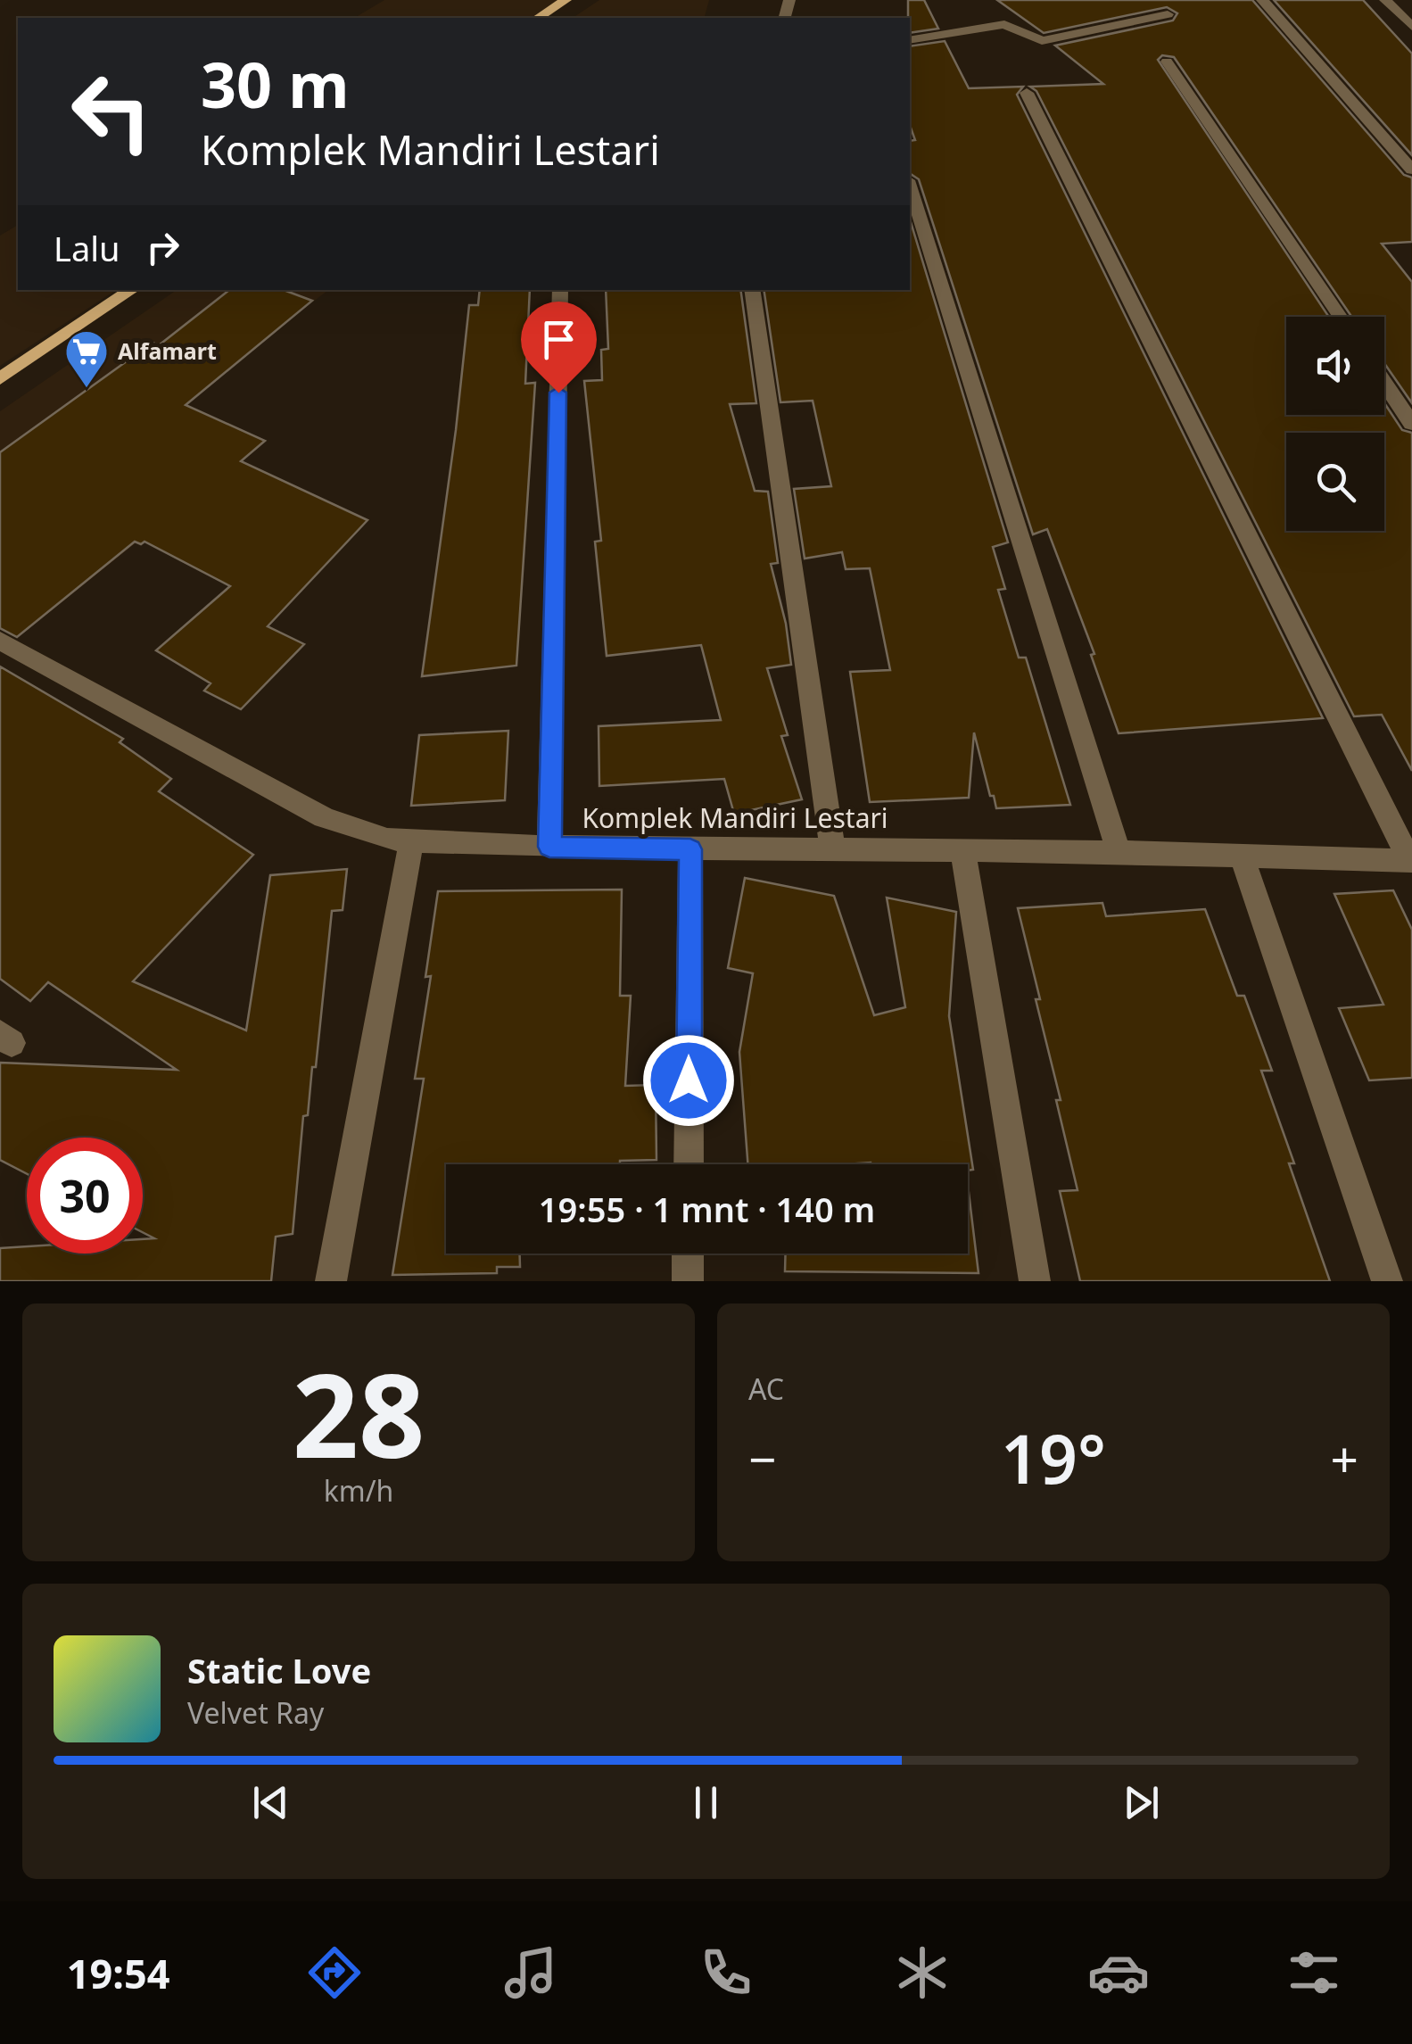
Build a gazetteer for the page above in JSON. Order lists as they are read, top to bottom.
{
  "streets": {
    "street": ["Komplek Mandiri Lestari"]
  },
  "places": {
    "supermarket": ["Alfamart"]
  },
  "page": {
    "turn": ["30 m", "Komplek Mandiri Lestari"],
    "then": "Lalu",
    "limit": "30",
    "trip": "19:55 · 1 mnt · 140 m",
    "tile": [
      ["28", "km/h"],
      "AC"
    ],
    "heat": ["−", "19°", "+"],
    "song": ["Static Love", "Velvet Ray"],
    "tabs": "19:54"
  }
}
